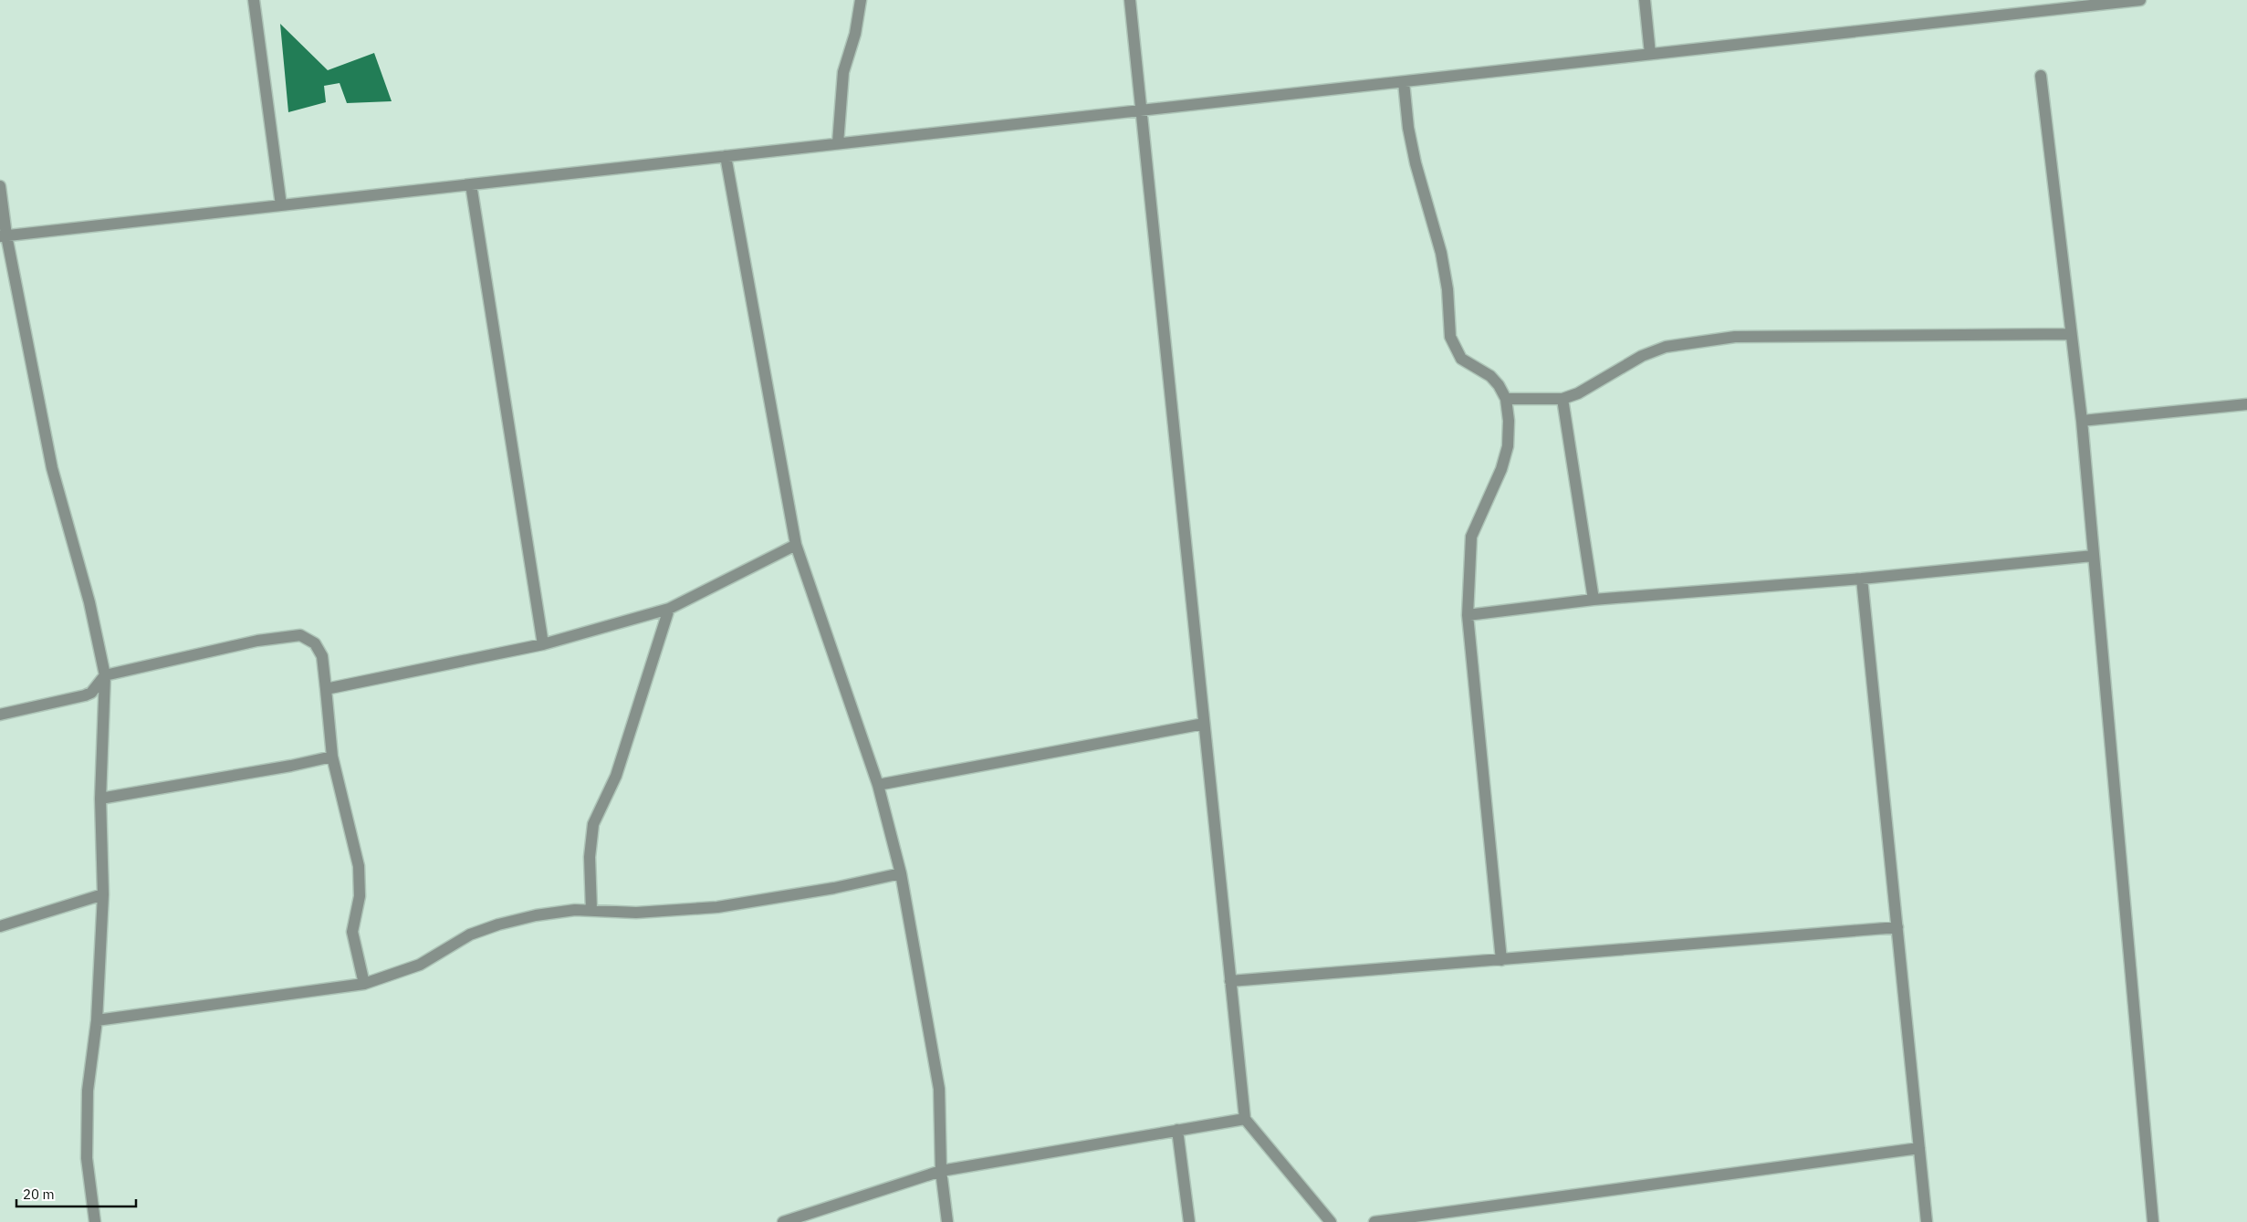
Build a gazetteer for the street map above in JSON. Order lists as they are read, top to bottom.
{
  "scale_bar": "20 m"
}
